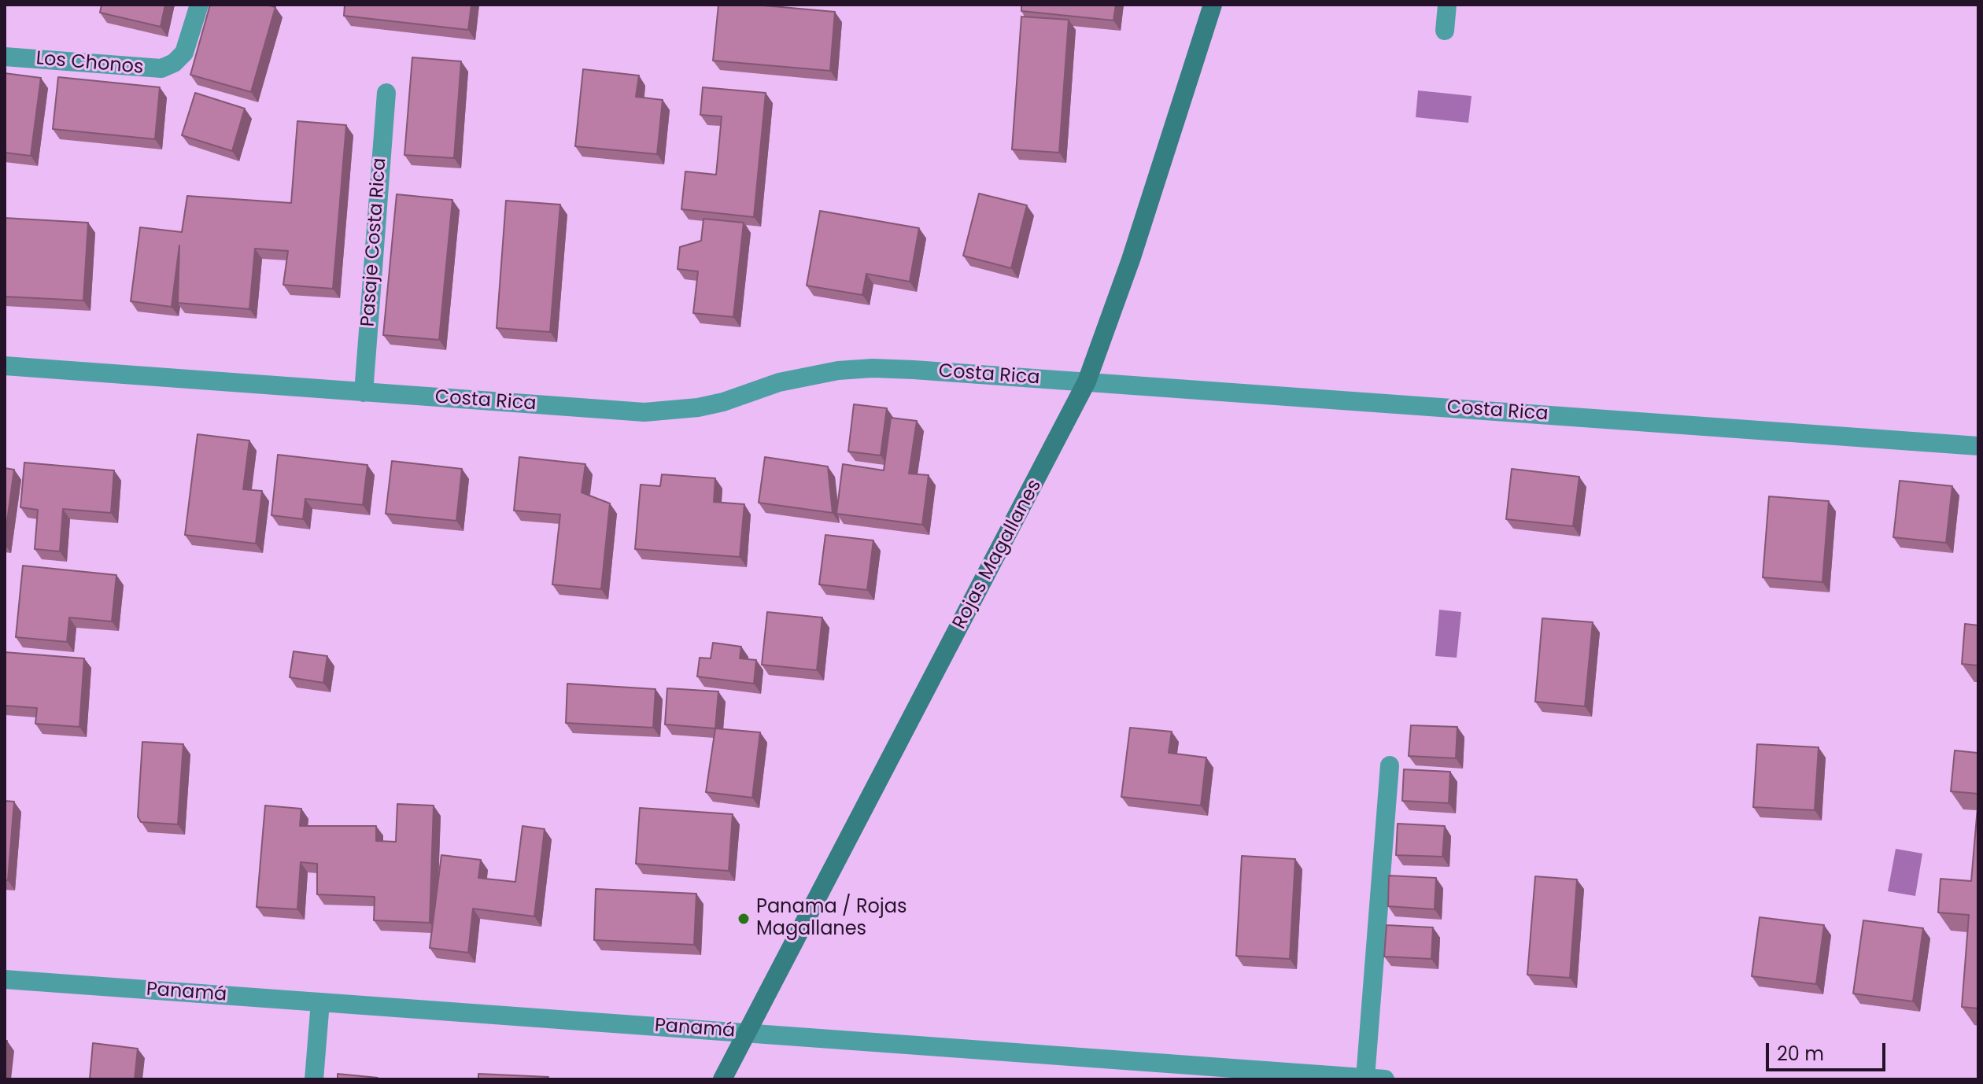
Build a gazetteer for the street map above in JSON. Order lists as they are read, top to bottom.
{
  "streets": {
    "main road": ["Rojas Magallanes"],
    "street": [
      "Los Chonos",
      "Pasaje Costa Rica",
      "Costa Rica",
      "Panamá"
    ]
  },
  "crossings": [
    ["Pasaje Costa Rica", "Costa Rica"],
    ["Costa Rica", "Rojas Magallanes"],
    ["Rojas Magallanes", "Panamá"]
  ],
  "places": ["Panama / Rojas Magallanes"],
  "scale_bar": "20 m"
}
